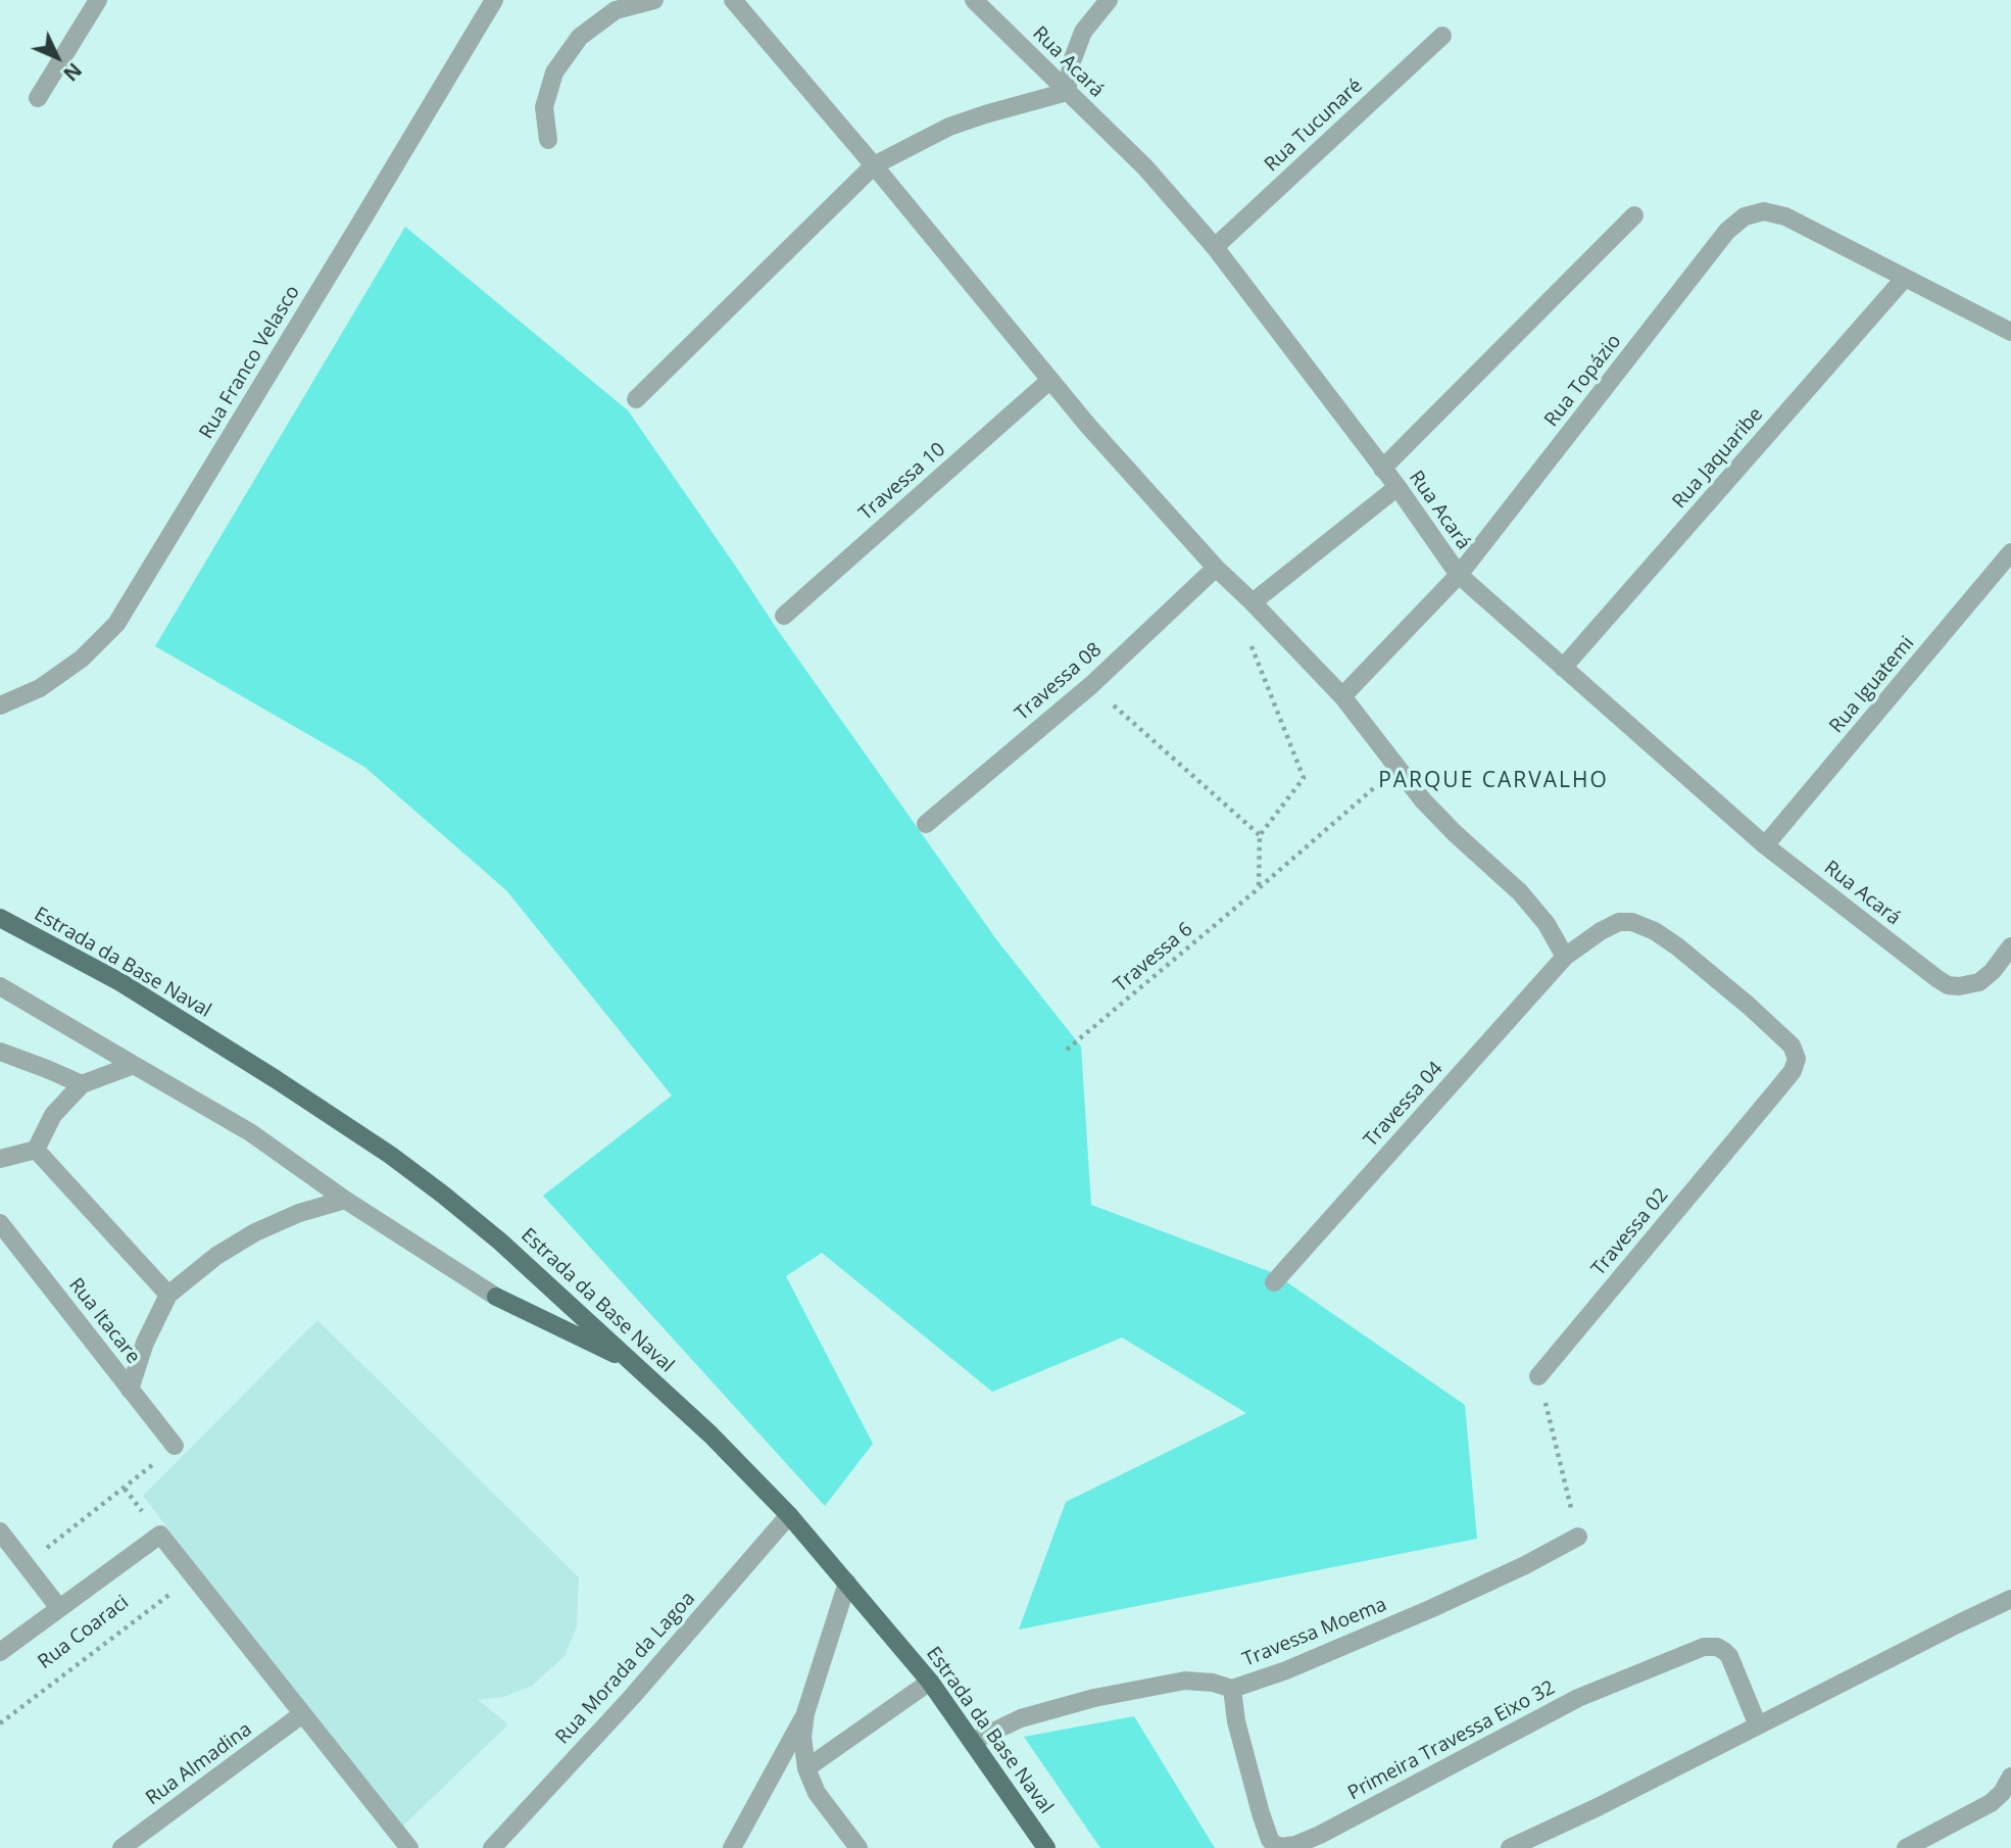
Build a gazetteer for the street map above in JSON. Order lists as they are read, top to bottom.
{
  "streets": {
    "main road": ["Estrada da Base Naval"],
    "street": [
      "Rua Acará",
      "Rua Tucunaré",
      "Rua Franco Velasco",
      "Rua Topázio",
      "Rua Jaquaribe",
      "Travessa 10",
      "Travessa 08",
      "Rua Iguatemi",
      "Travessa 04",
      "Travessa 02",
      "Rua Itacare",
      "Rua Coaraci",
      "Travessa Moema",
      "Rua Morada da Lagoa",
      "Primeira Travessa Eixo 32",
      "Rua Almadina"
    ],
    "path": ["Travessa 6"]
  },
  "crossings": [
    ["Rua Acará", "Rua Tucunaré"],
    ["Rua Acará", "Rua Topázio"],
    ["Rua Acará", "Rua Jaquaribe"],
    ["Rua Acará", "Rua Iguatemi"],
    ["Rua Topázio", "Rua Jaquaribe"],
    ["Estrada da Base Naval", "Travessa Moema"],
    ["Estrada da Base Naval", "Rua Morada da Lagoa"],
    ["Travessa 04", "Travessa 02"],
    ["Travessa Moema", "Primeira Travessa Eixo 32"]
  ],
  "districts": ["PARQUE CARVALHO"],
  "north": "bottom right"
}
